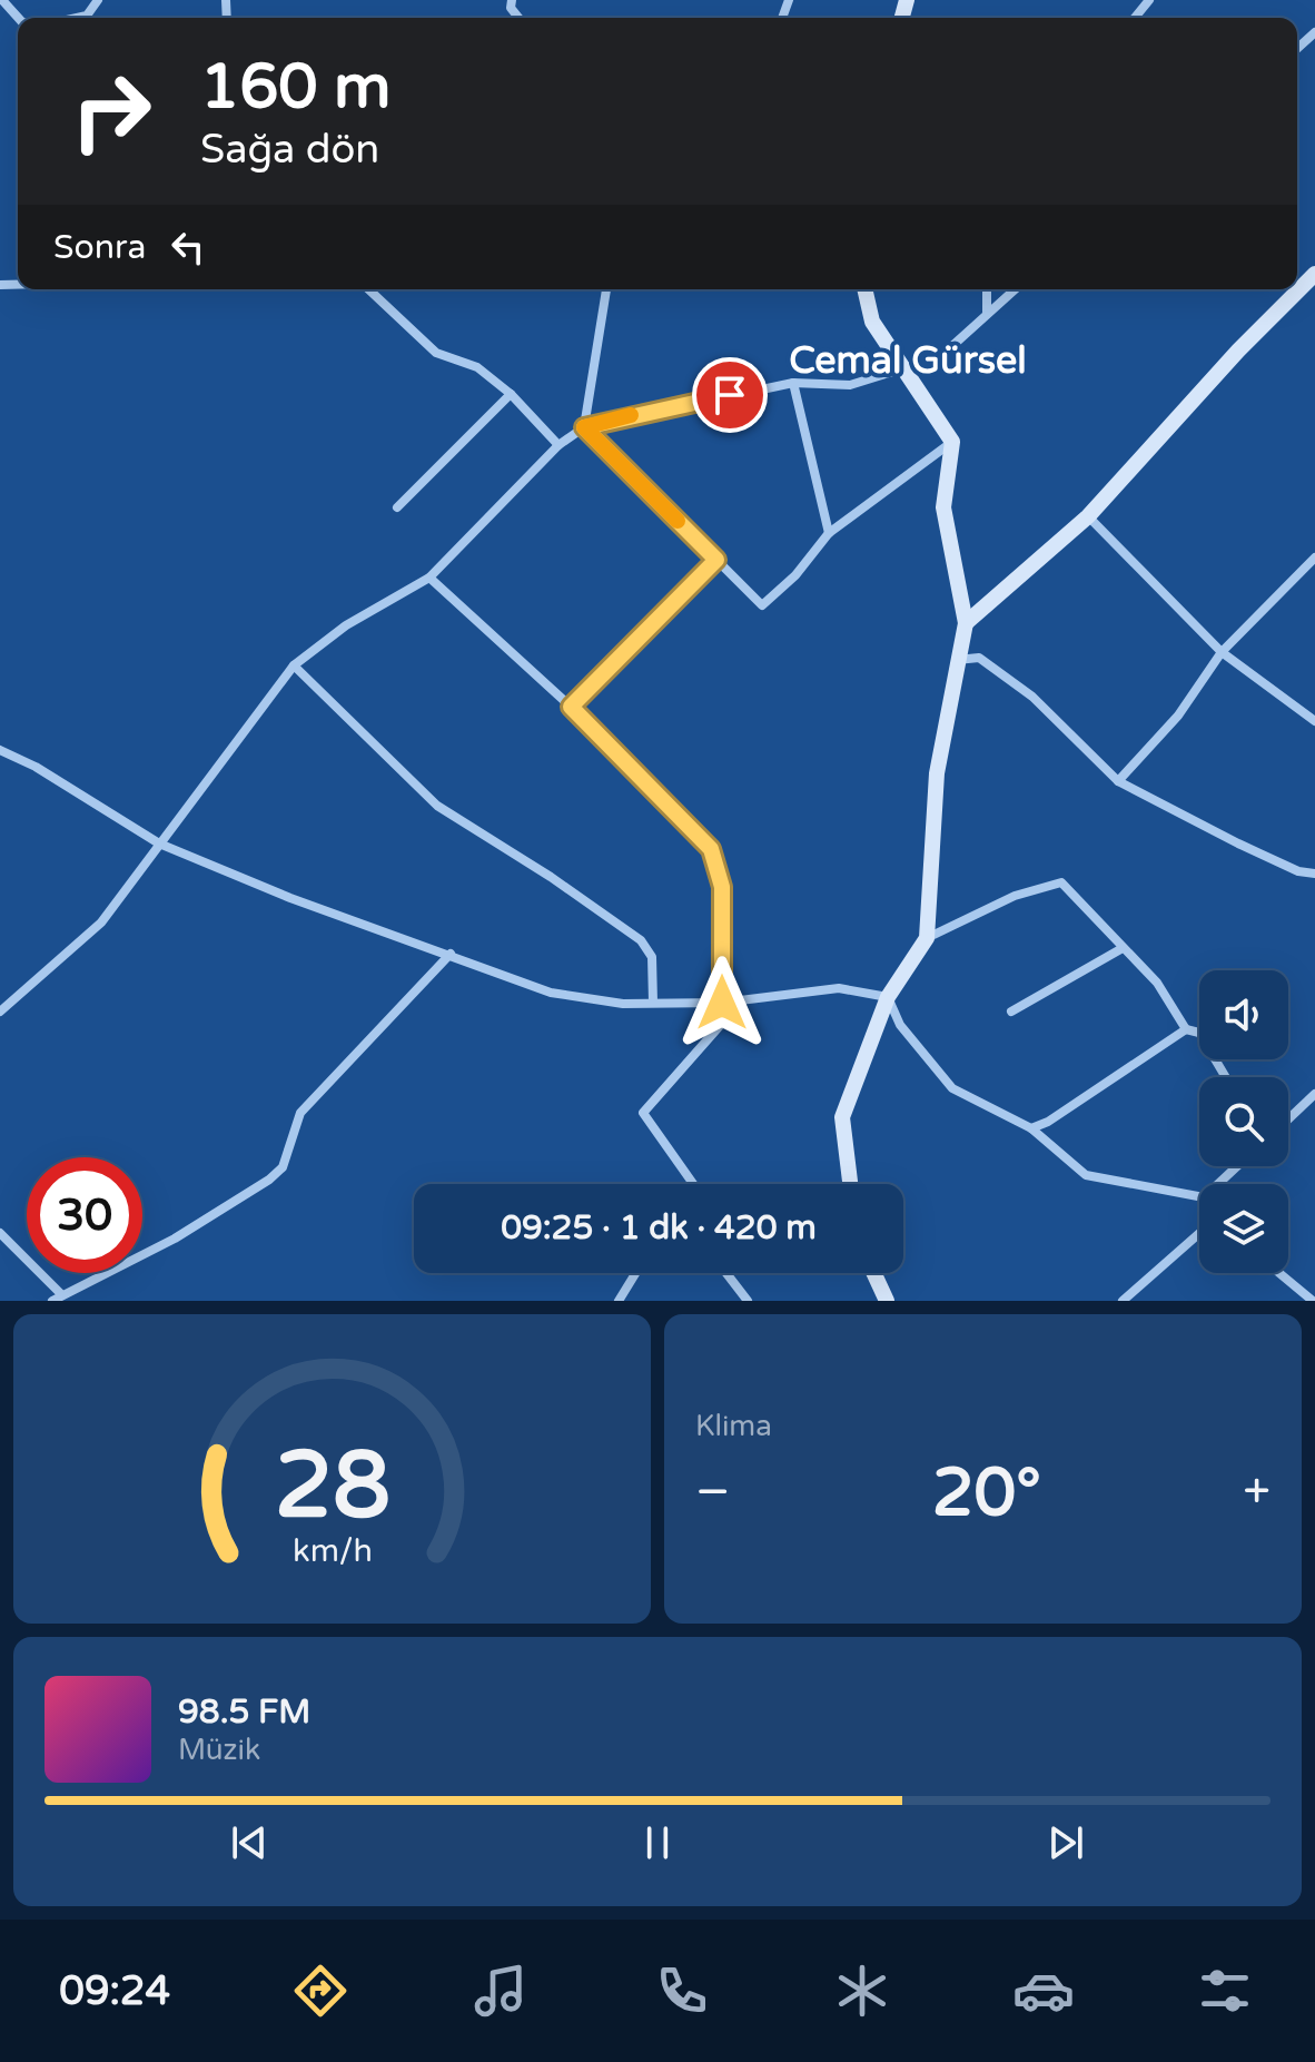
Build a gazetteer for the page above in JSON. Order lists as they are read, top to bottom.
{
  "districts": ["Cemal Gürsel"],
  "page": {
    "turn": ["160 m", "Sağa dön"],
    "then": "Sonra",
    "limit": "30",
    "trip": "09:25 · 1 dk · 420 m",
    "tile": "Klima",
    "heat": ["−", "20°", "+"],
    "song": ["98.5 FM", "Müzik"],
    "tabs": "09:24",
    "gauge": ["28", "km/h"]
  }
}
